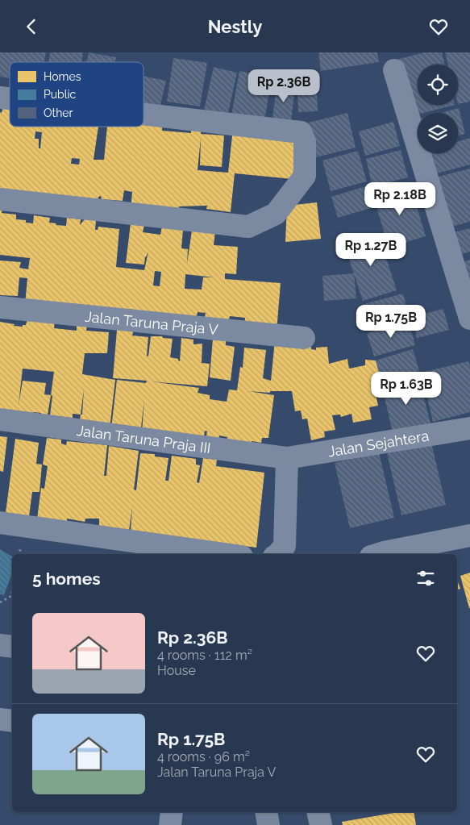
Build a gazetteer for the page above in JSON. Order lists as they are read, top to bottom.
{
  "streets": {
    "street": ["Jalan Taruna Praja V", "Jalan Taruna Praja III", "Jalan Sejahtera"]
  },
  "crossings": [
    ["Jalan Taruna Praja III", "Jalan Sejahtera"]
  ],
  "legend": ["Homes", "Public", "Other"],
  "page": {
    "header": "Nestly",
    "price": [
      "Rp 2.36B",
      "Rp 2.18B",
      "Rp 1.27B",
      "Rp 1.75B",
      "Rp 1.63B"
    ],
    "heading": "5 homes",
    "list": [
      {
        "name": "Rp 2.36B",
        "note": "4 rooms · 112 m² · House"
      },
      {
        "name": "Rp 1.75B",
        "note": "4 rooms · 96 m² · Jalan Taruna Praja V"
      }
    ]
  }
}
